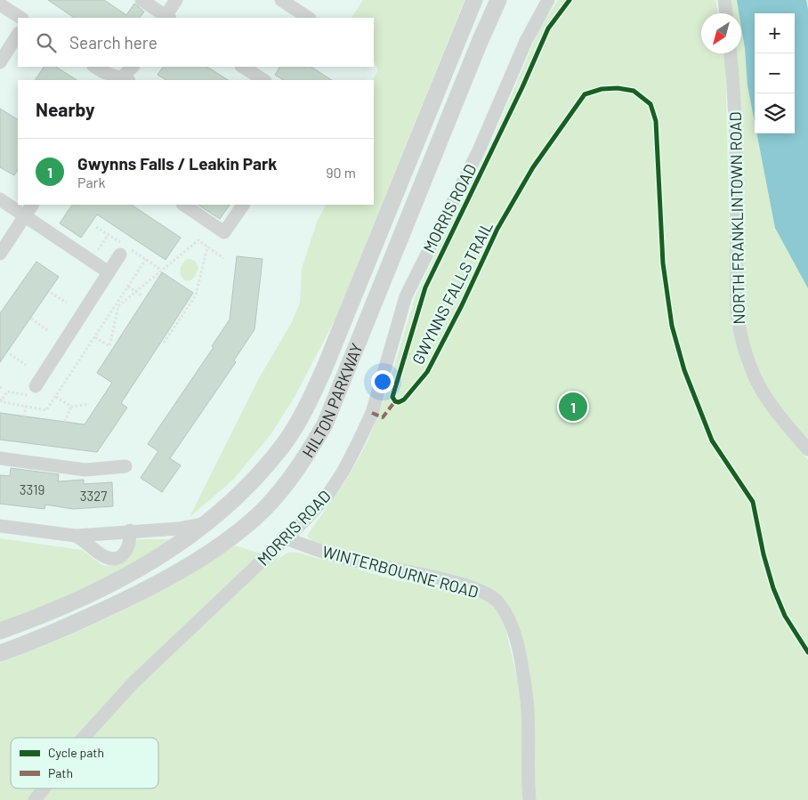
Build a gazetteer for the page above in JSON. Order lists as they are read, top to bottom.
{
  "streets": {
    "main road": ["HILTON PARKWAY"],
    "street": ["MORRIS ROAD", "NORTH FRANKLINTOWN ROAD", "WINTERBOURNE ROAD"],
    "cycle path": ["GWYNNS FALLS TRAIL"]
  },
  "crossings": [
    ["MORRIS ROAD", "WINTERBOURNE ROAD"]
  ],
  "house_numbers": ["3319", "3327"],
  "legend": ["Cycle path", "Path"],
  "north": "bottom left",
  "page": {
    "map_buttons": ["+", "−"],
    "search": "Search here",
    "heading": "Nearby",
    "list": [
      {
        "mark": "1",
        "name": "Gwynns Falls / Leakin Park",
        "note": "Park",
        "value": "90 m"
      }
    ],
    "pins": "1"
  }
}
